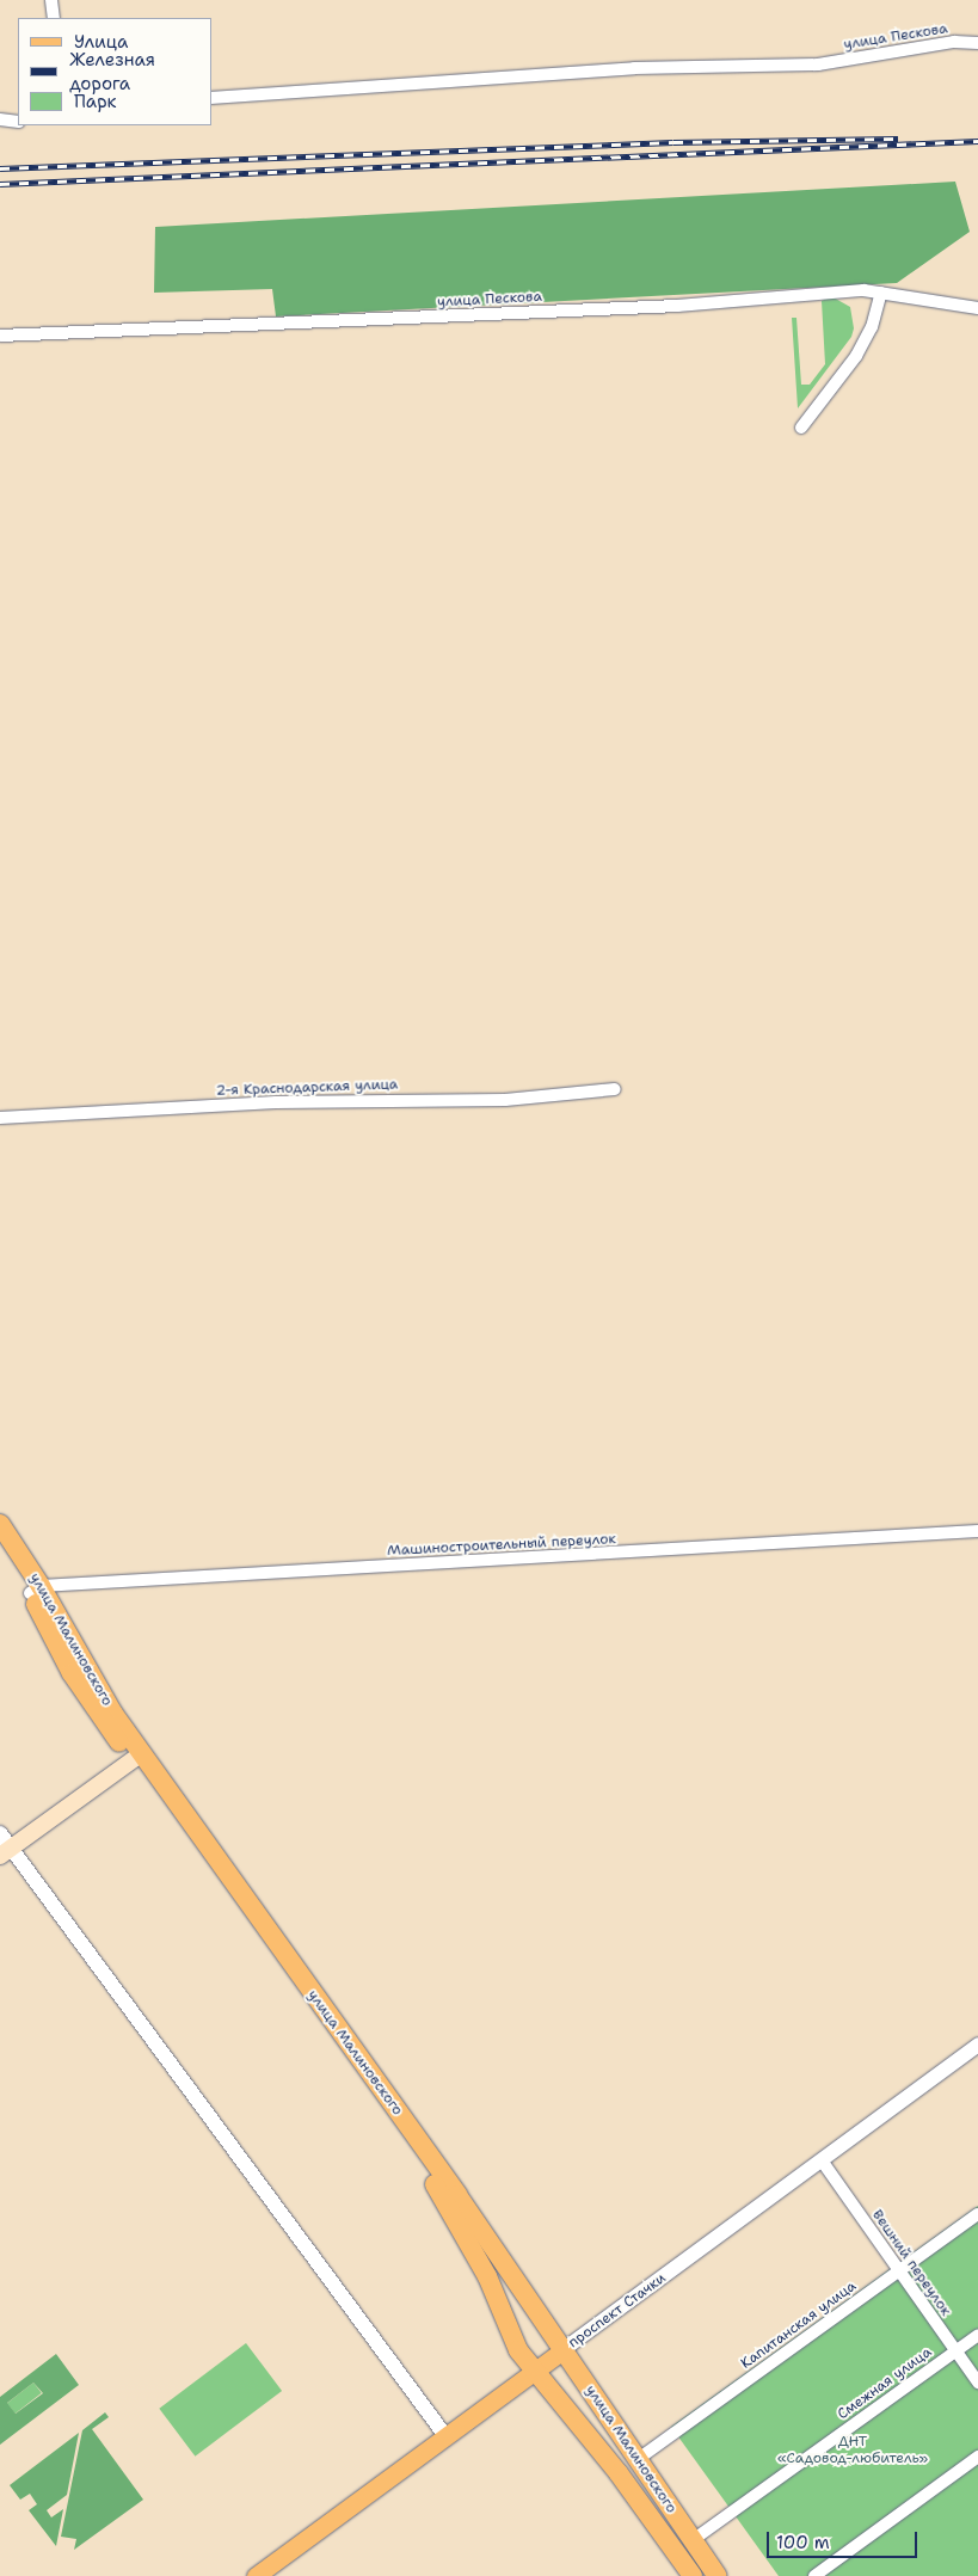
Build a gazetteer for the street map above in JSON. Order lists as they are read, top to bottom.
{
  "streets": {
    "highway": ["улица Малиновского"],
    "main road": ["проспект Стачки"],
    "street": [
      "улица Пескова",
      "2-я Краснодарская улица",
      "Машиностроительный переулок",
      "Вешний переулок",
      "Капитанская улица",
      "Смежная улица"
    ]
  },
  "crossings": [
    ["Машиностроительный переулок", "улица Малиновского"],
    ["улица Малиновского", "проспект Стачки"],
    ["улица Малиновского", "Капитанская улица"],
    ["улица Малиновского", "Смежная улица"],
    ["Вешний переулок", "проспект Стачки"],
    ["Вешний переулок", "Капитанская улица"],
    ["Вешний переулок", "Смежная улица"]
  ],
  "parks": ["ДНТ «Садовод-любитель»"],
  "legend": ["Улица", "Железная дорога", "Парк"],
  "scale_bar": "100 m"
}
